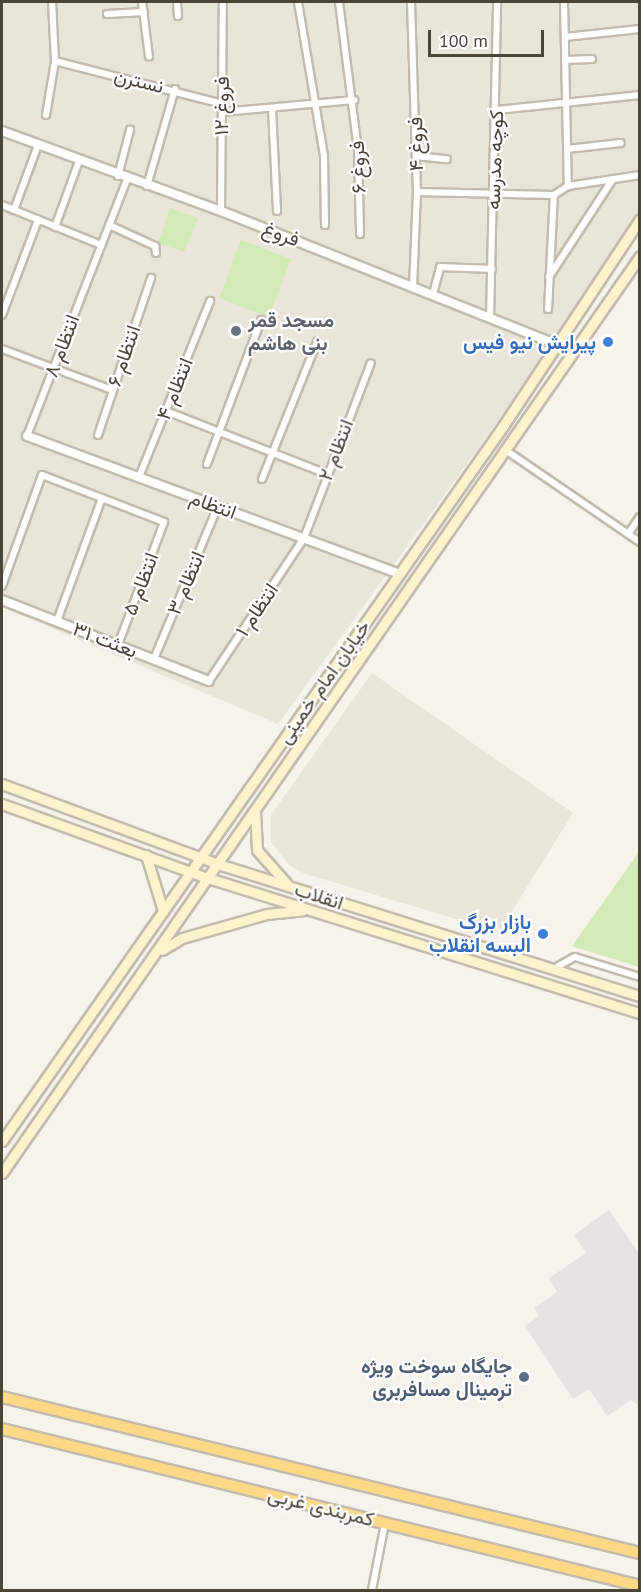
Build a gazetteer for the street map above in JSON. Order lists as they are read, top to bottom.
{
  "streets": {
    "highway": ["کمربندی غربی"],
    "main road": ["خیابان امام خمینی", "انقلاب"],
    "street": [
      "نسترن",
      "فروغ ۱۲",
      "فروغ ۴",
      "کوچه مدرسه",
      "فروغ ۶",
      "فروغ",
      "انتظام ۸",
      "انتظام ۶",
      "انتظام ۴",
      "انتظام ۲",
      "انتظام",
      "انتظام ۳",
      "انتظام ۵",
      "انتظام ۱",
      "بعثت ۳۱"
    ]
  },
  "crossings": [
    ["نسترن", "فروغ ۱۲"],
    ["فروغ ۱۲", "فروغ"],
    ["فروغ ۴", "فروغ"],
    ["کوچه مدرسه", "فروغ"],
    ["فروغ", "انتظام ۸"],
    ["فروغ", "خیابان امام خمینی"],
    ["انتظام ۸", "انتظام"],
    ["انتظام ۴", "انتظام"],
    ["انتظام ۲", "انتظام"],
    ["انتظام ۲", "انتظام ۱"],
    ["انتظام", "انتظام ۳"],
    ["انتظام", "انتظام ۱"],
    ["انتظام", "خیابان امام خمینی"],
    ["انتظام ۳", "بعثت ۳۱"],
    ["انتظام ۵", "بعثت ۳۱"],
    ["انتظام ۱", "بعثت ۳۱"],
    ["خیابان امام خمینی", "انقلاب"]
  ],
  "places": [
    "مسجد قمر بنی هاشم",
    "پیرایش نیو فیس",
    "بازار بزرگ البسه انقلاب",
    "جایگاه سوخت ویژه ترمینال مسافربری"
  ],
  "scale_bar": "100 m"
}
